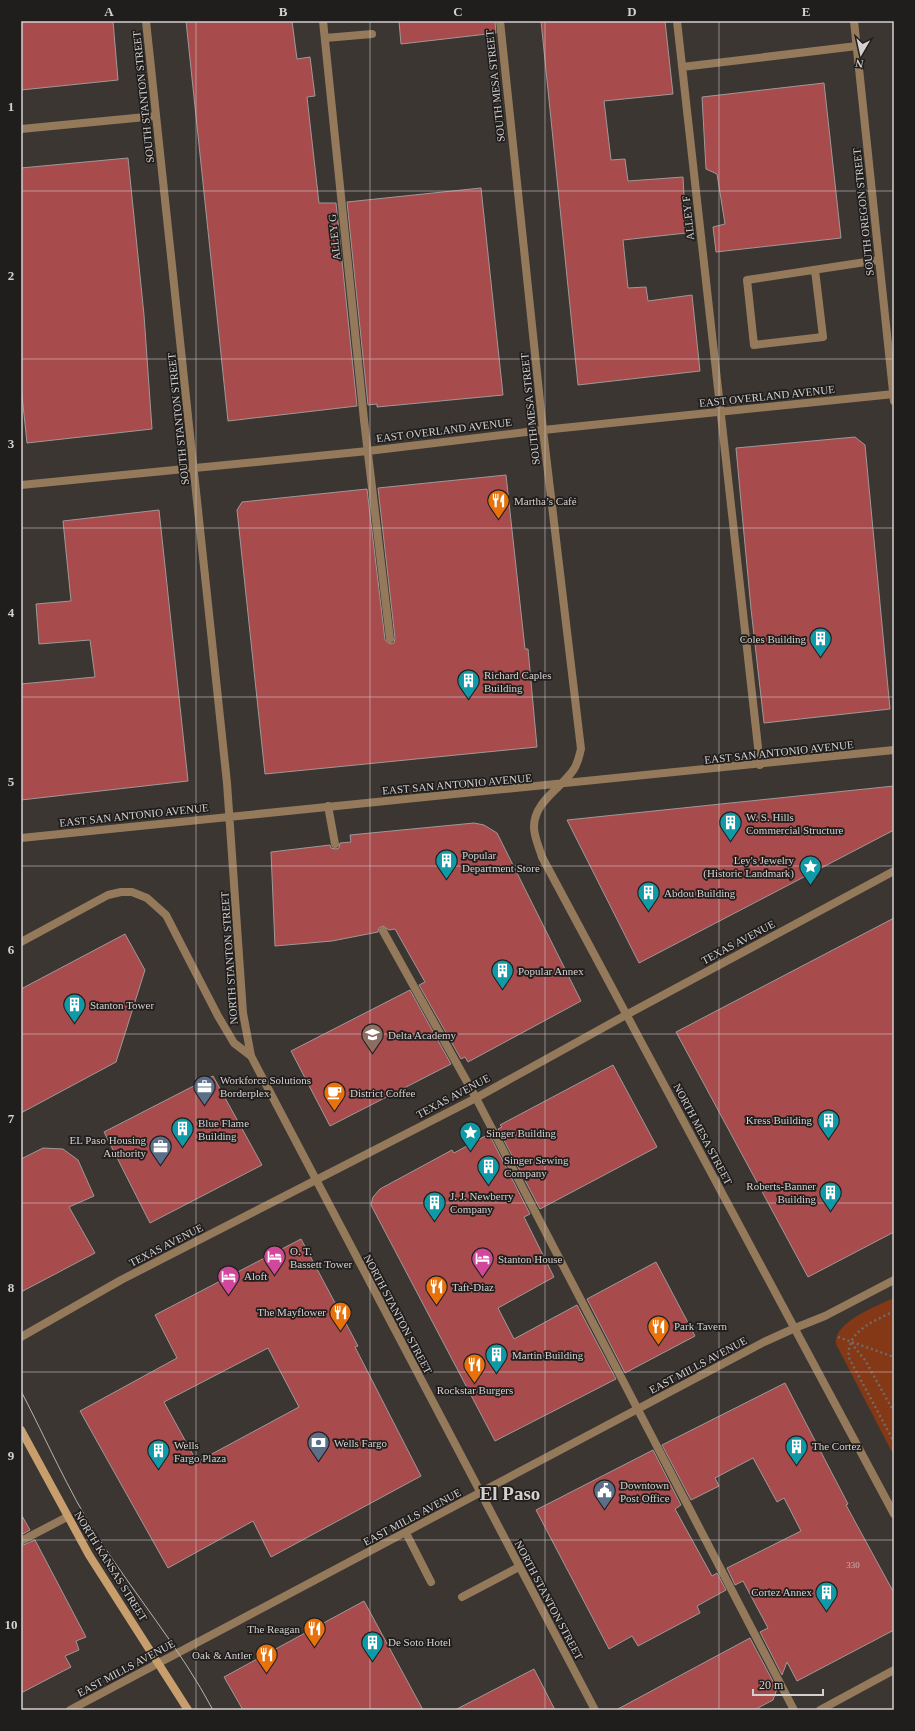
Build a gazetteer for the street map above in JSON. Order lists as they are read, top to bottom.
{
  "streets": {
    "main road": ["NORTH KANSAS STREET"],
    "street": [
      "SOUTH MESA STREET",
      "SOUTH STANTON STREET",
      "SOUTH OREGON STREET",
      "ALLEY F",
      "ALLEY G",
      "EAST OVERLAND AVENUE",
      "EAST SAN ANTONIO AVENUE",
      "TEXAS AVENUE",
      "NORTH STANTON STREET",
      "NORTH MESA STREET",
      "EAST MILLS AVENUE"
    ]
  },
  "crossings": [
    ["SOUTH MESA STREET", "EAST OVERLAND AVENUE"],
    ["SOUTH MESA STREET", "EAST SAN ANTONIO AVENUE"],
    ["SOUTH MESA STREET", "NORTH MESA STREET"],
    ["SOUTH STANTON STREET", "EAST OVERLAND AVENUE"],
    ["SOUTH STANTON STREET", "EAST SAN ANTONIO AVENUE"],
    ["SOUTH STANTON STREET", "NORTH STANTON STREET"],
    ["SOUTH OREGON STREET", "EAST OVERLAND AVENUE"],
    ["ALLEY F", "EAST OVERLAND AVENUE"],
    ["ALLEY F", "EAST SAN ANTONIO AVENUE"],
    ["ALLEY G", "EAST OVERLAND AVENUE"],
    ["EAST SAN ANTONIO AVENUE", "NORTH STANTON STREET"],
    ["EAST SAN ANTONIO AVENUE", "NORTH MESA STREET"],
    ["TEXAS AVENUE", "NORTH STANTON STREET"],
    ["TEXAS AVENUE", "NORTH MESA STREET"],
    ["NORTH STANTON STREET", "EAST MILLS AVENUE"],
    ["NORTH MESA STREET", "EAST MILLS AVENUE"],
    ["EAST MILLS AVENUE", "NORTH KANSAS STREET"]
  ],
  "districts": ["El Paso"],
  "places": {
    "restaurant": [
      "Martha’s Café",
      "Taft-Diaz",
      "The Mayflower",
      "Park Tavern",
      "Rockstar Burgers",
      "The Reagan",
      "Oak & Antler"
    ],
    "building": [
      "Coles Building",
      "Richard Caples Building",
      "W. S. Hills Commercial Structure",
      "Popular Department Store",
      "Abdou Building",
      "Popular Annex",
      "Stanton Tower",
      "Kress Building",
      "Blue Flame Building",
      "Singer Sewing Company",
      "Roberts-Banner Building",
      "J. J. Newberry Company",
      "Martin Building",
      "The Cortez",
      "Wells Fargo Plaza",
      "Cortez Annex",
      "De Soto Hotel"
    ],
    "place": ["Ley's Jewelry (Historic Landmark)", "Singer Building"],
    "school or university": ["Delta Academy"],
    "office": ["Workforce Solutions Borderplex", "EL Paso Housing Authority"],
    "cafe": ["District Coffee"],
    "hotel": ["O. T. Bassett Tower", "Stanton House", "Aloft"],
    "bank": ["Wells Fargo"],
    "public building": ["Downtown Post Office"]
  },
  "house_numbers": ["330"],
  "scale_bar": "20 m",
  "north": "bottom",
  "grid": {
    "columns": [
      "A",
      "B",
      "C",
      "D",
      "E"
    ],
    "rows": [
      "1",
      "2",
      "3",
      "4",
      "5",
      "6",
      "7",
      "8",
      "9",
      "10"
    ]
  }
}
